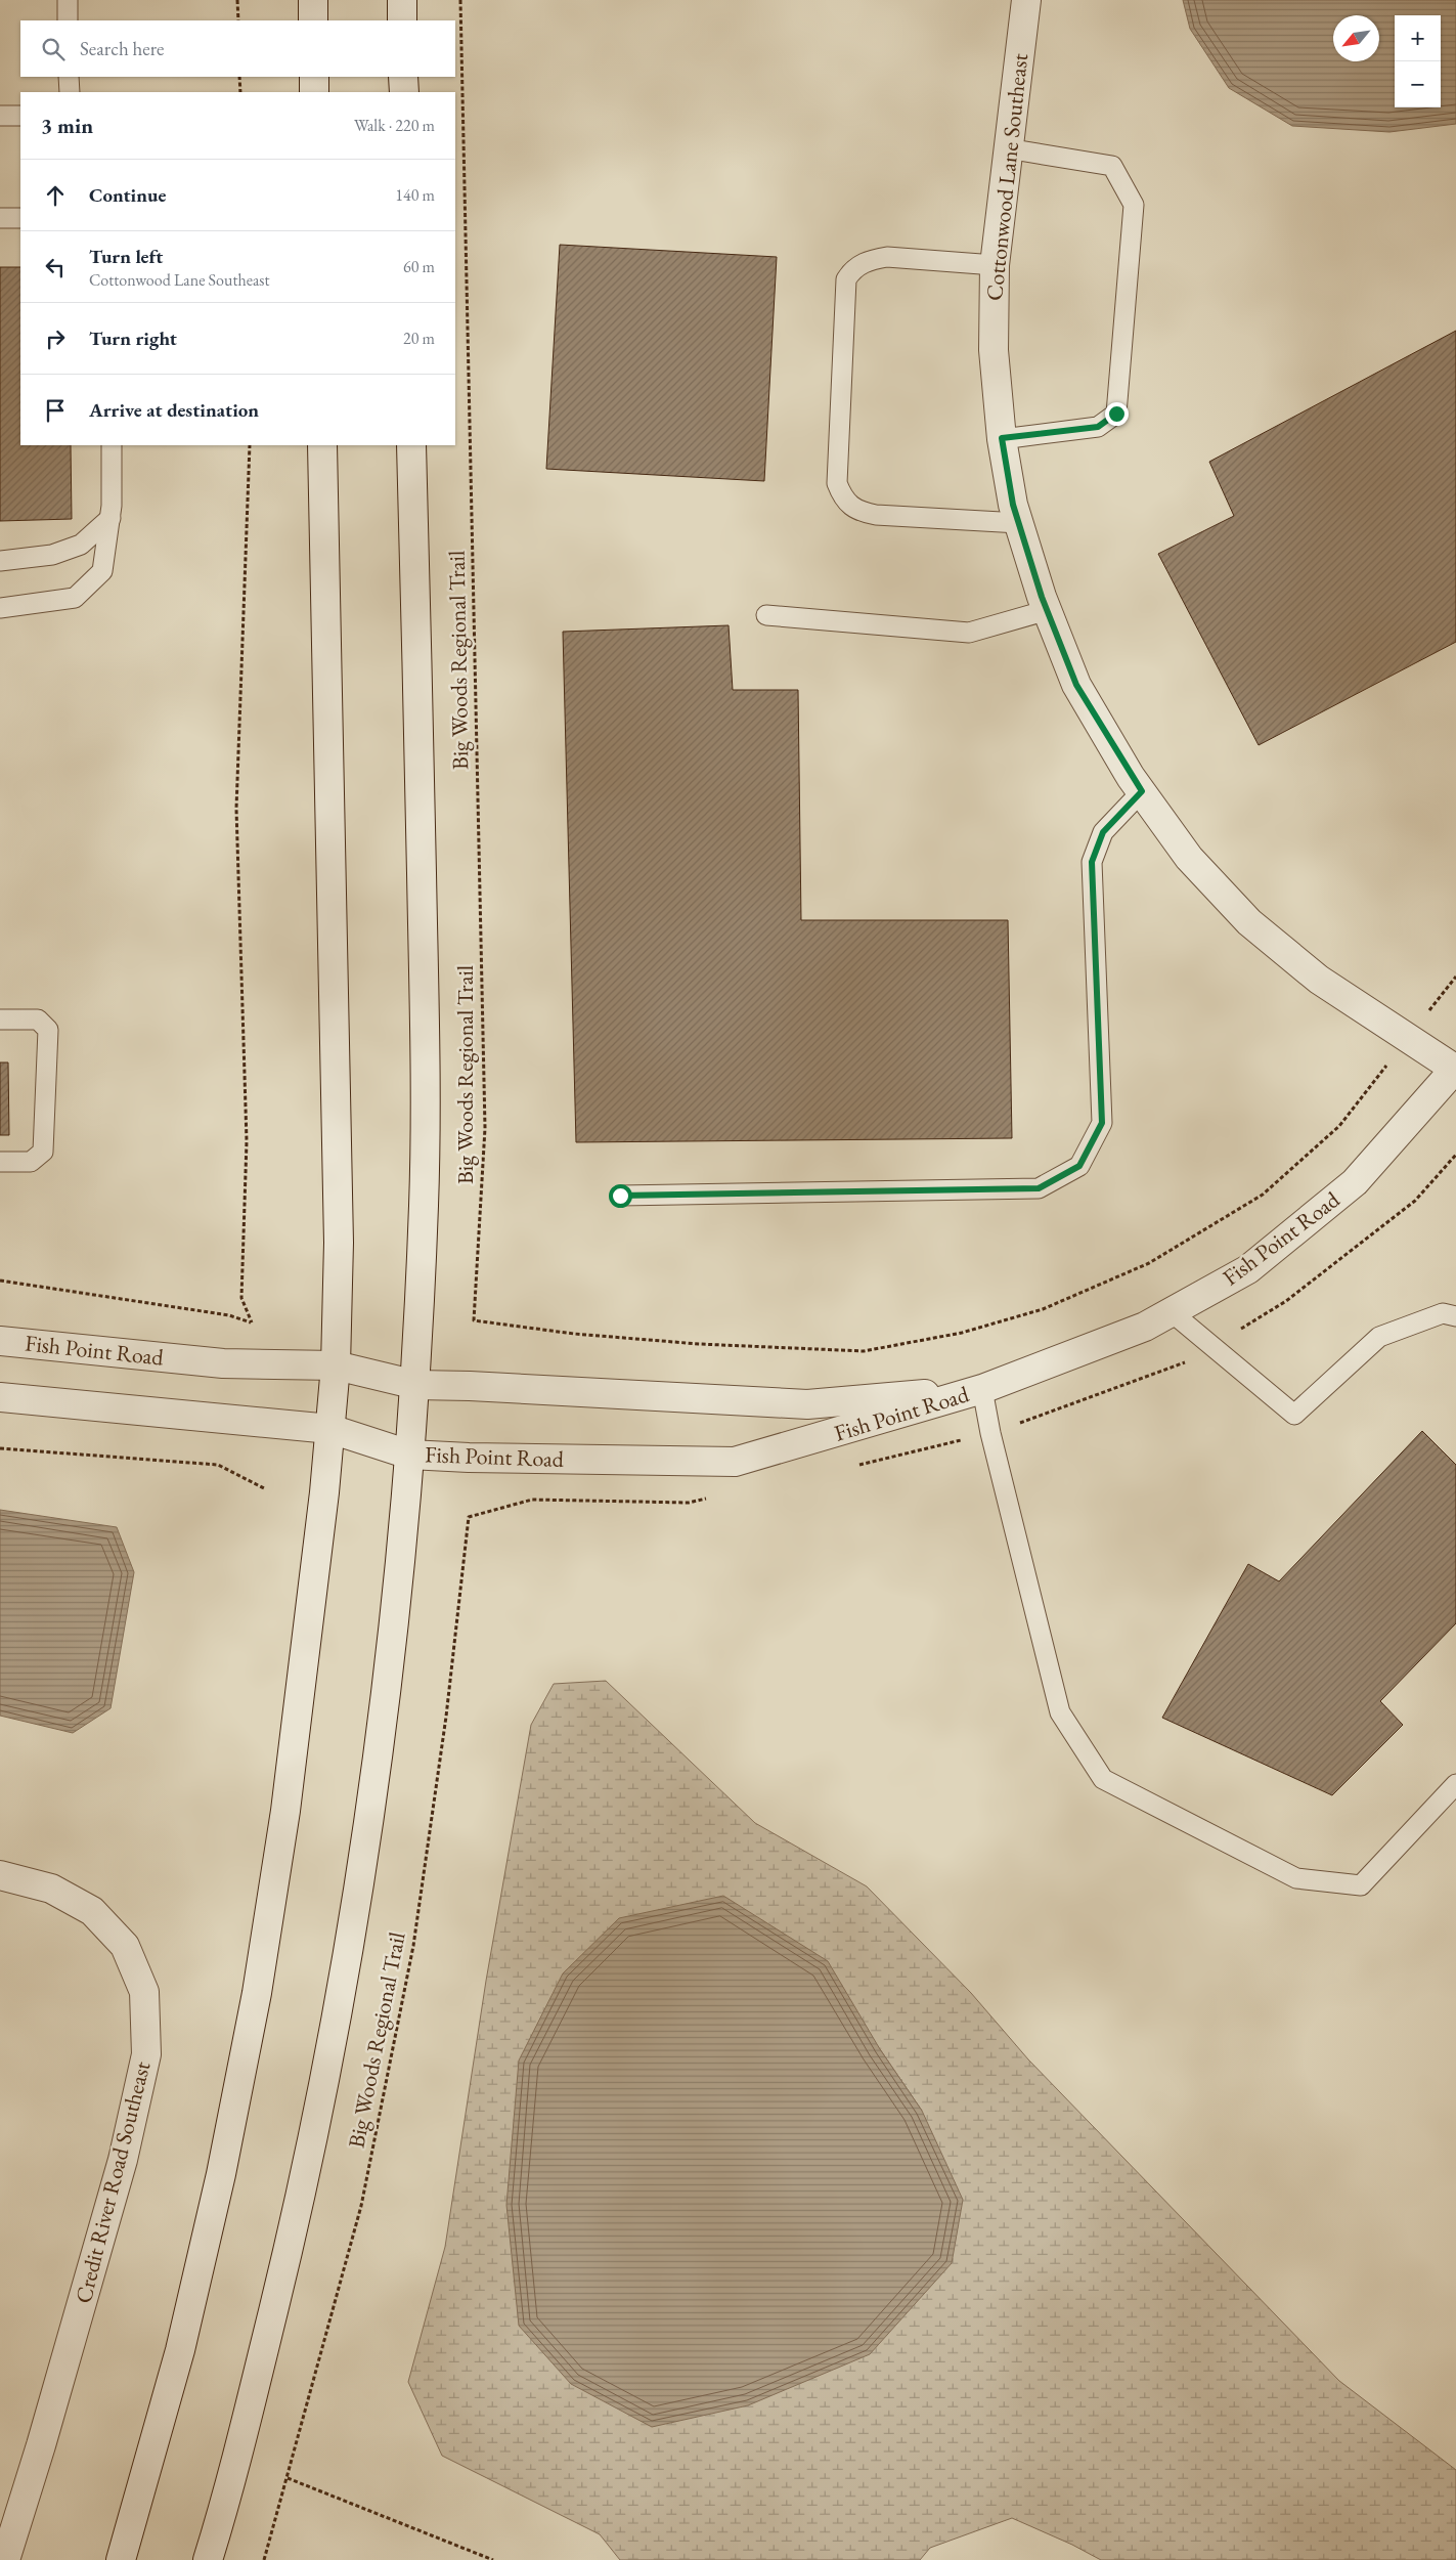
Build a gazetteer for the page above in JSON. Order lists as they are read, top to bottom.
{
  "streets": {
    "street": ["Cottonwood Lane Southeast", "Fish Point Road", "Credit River Road Southeast"],
    "path": ["Big Woods Regional Trail"]
  },
  "crossings": [
    ["Cottonwood Lane Southeast", "Big Woods Regional Trail"],
    ["Cottonwood Lane Southeast", "Fish Point Road"]
  ],
  "north": "bottom left",
  "page": {
    "map_buttons": ["+", "−"],
    "search": "Search here",
    "heading": ["3 min", "Walk · 220 m"],
    "list": [
      ["Continue", "140 m"],
      ["Turn left", "Cottonwood Lane Southeast", "60 m"],
      ["Turn right", "20 m"],
      "Arrive at destination"
    ]
  }
}
